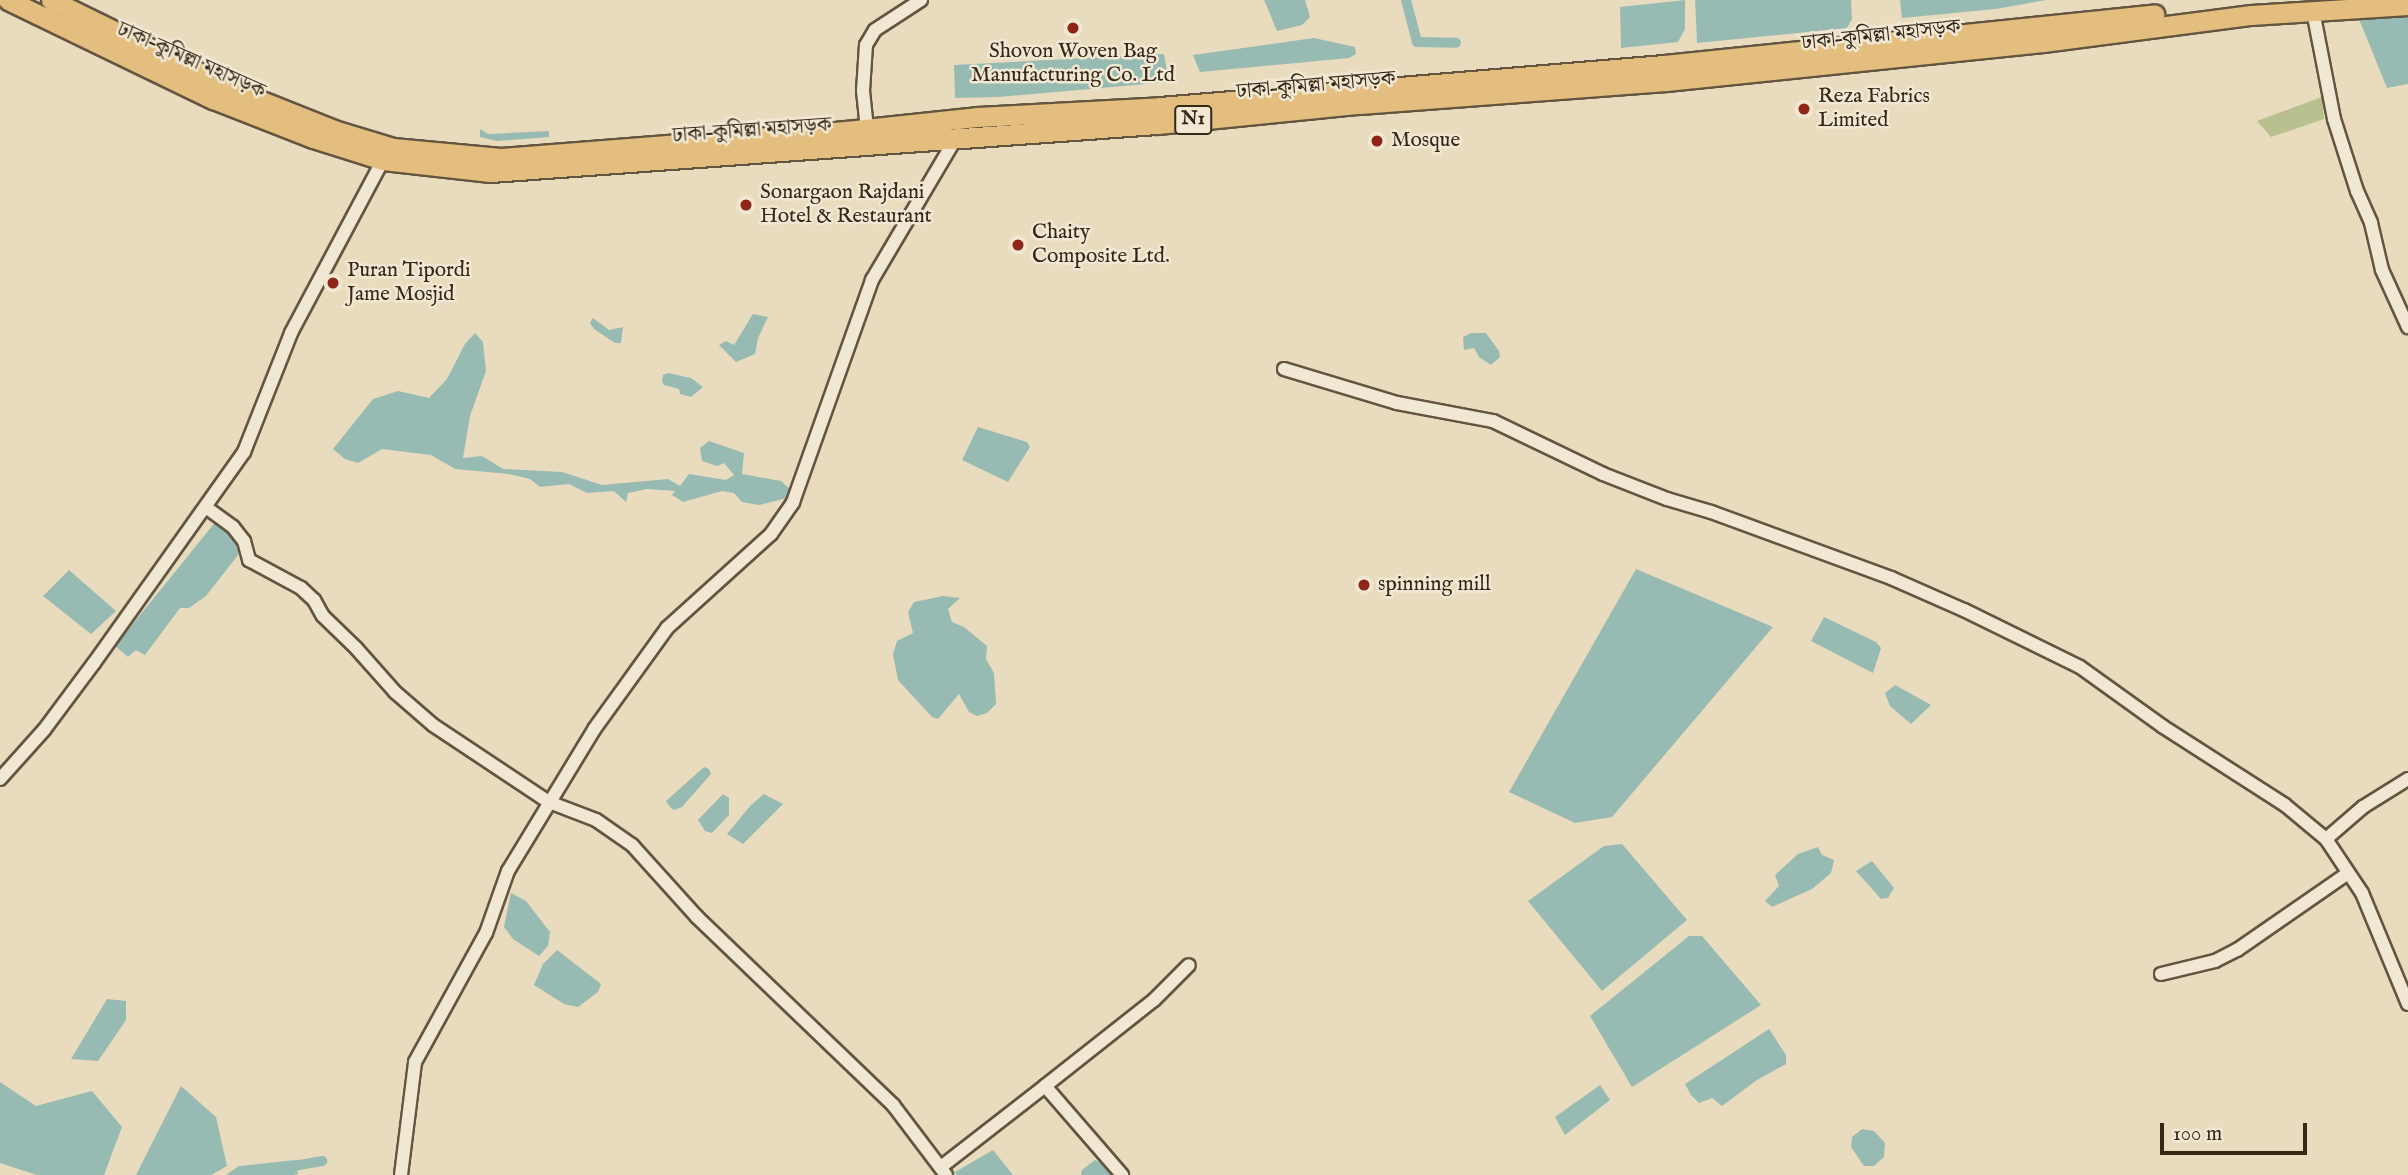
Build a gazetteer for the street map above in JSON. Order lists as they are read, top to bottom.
{
  "streets": {
    "highway": ["ঢাকা–কুমিল্লা মহাসড়ক", "N1"]
  },
  "places": [
    "Shovon Woven Bag Manufacturing Co. Ltd",
    "Reza Fabrics Limited",
    "Mosque",
    "Sonargaon Rajdani Hotel & Restaurant",
    "Chaity Composite Ltd.",
    "Puran Tipordi Jame Mosjid",
    "spinning mill"
  ],
  "scale_bar": "100 m"
}
